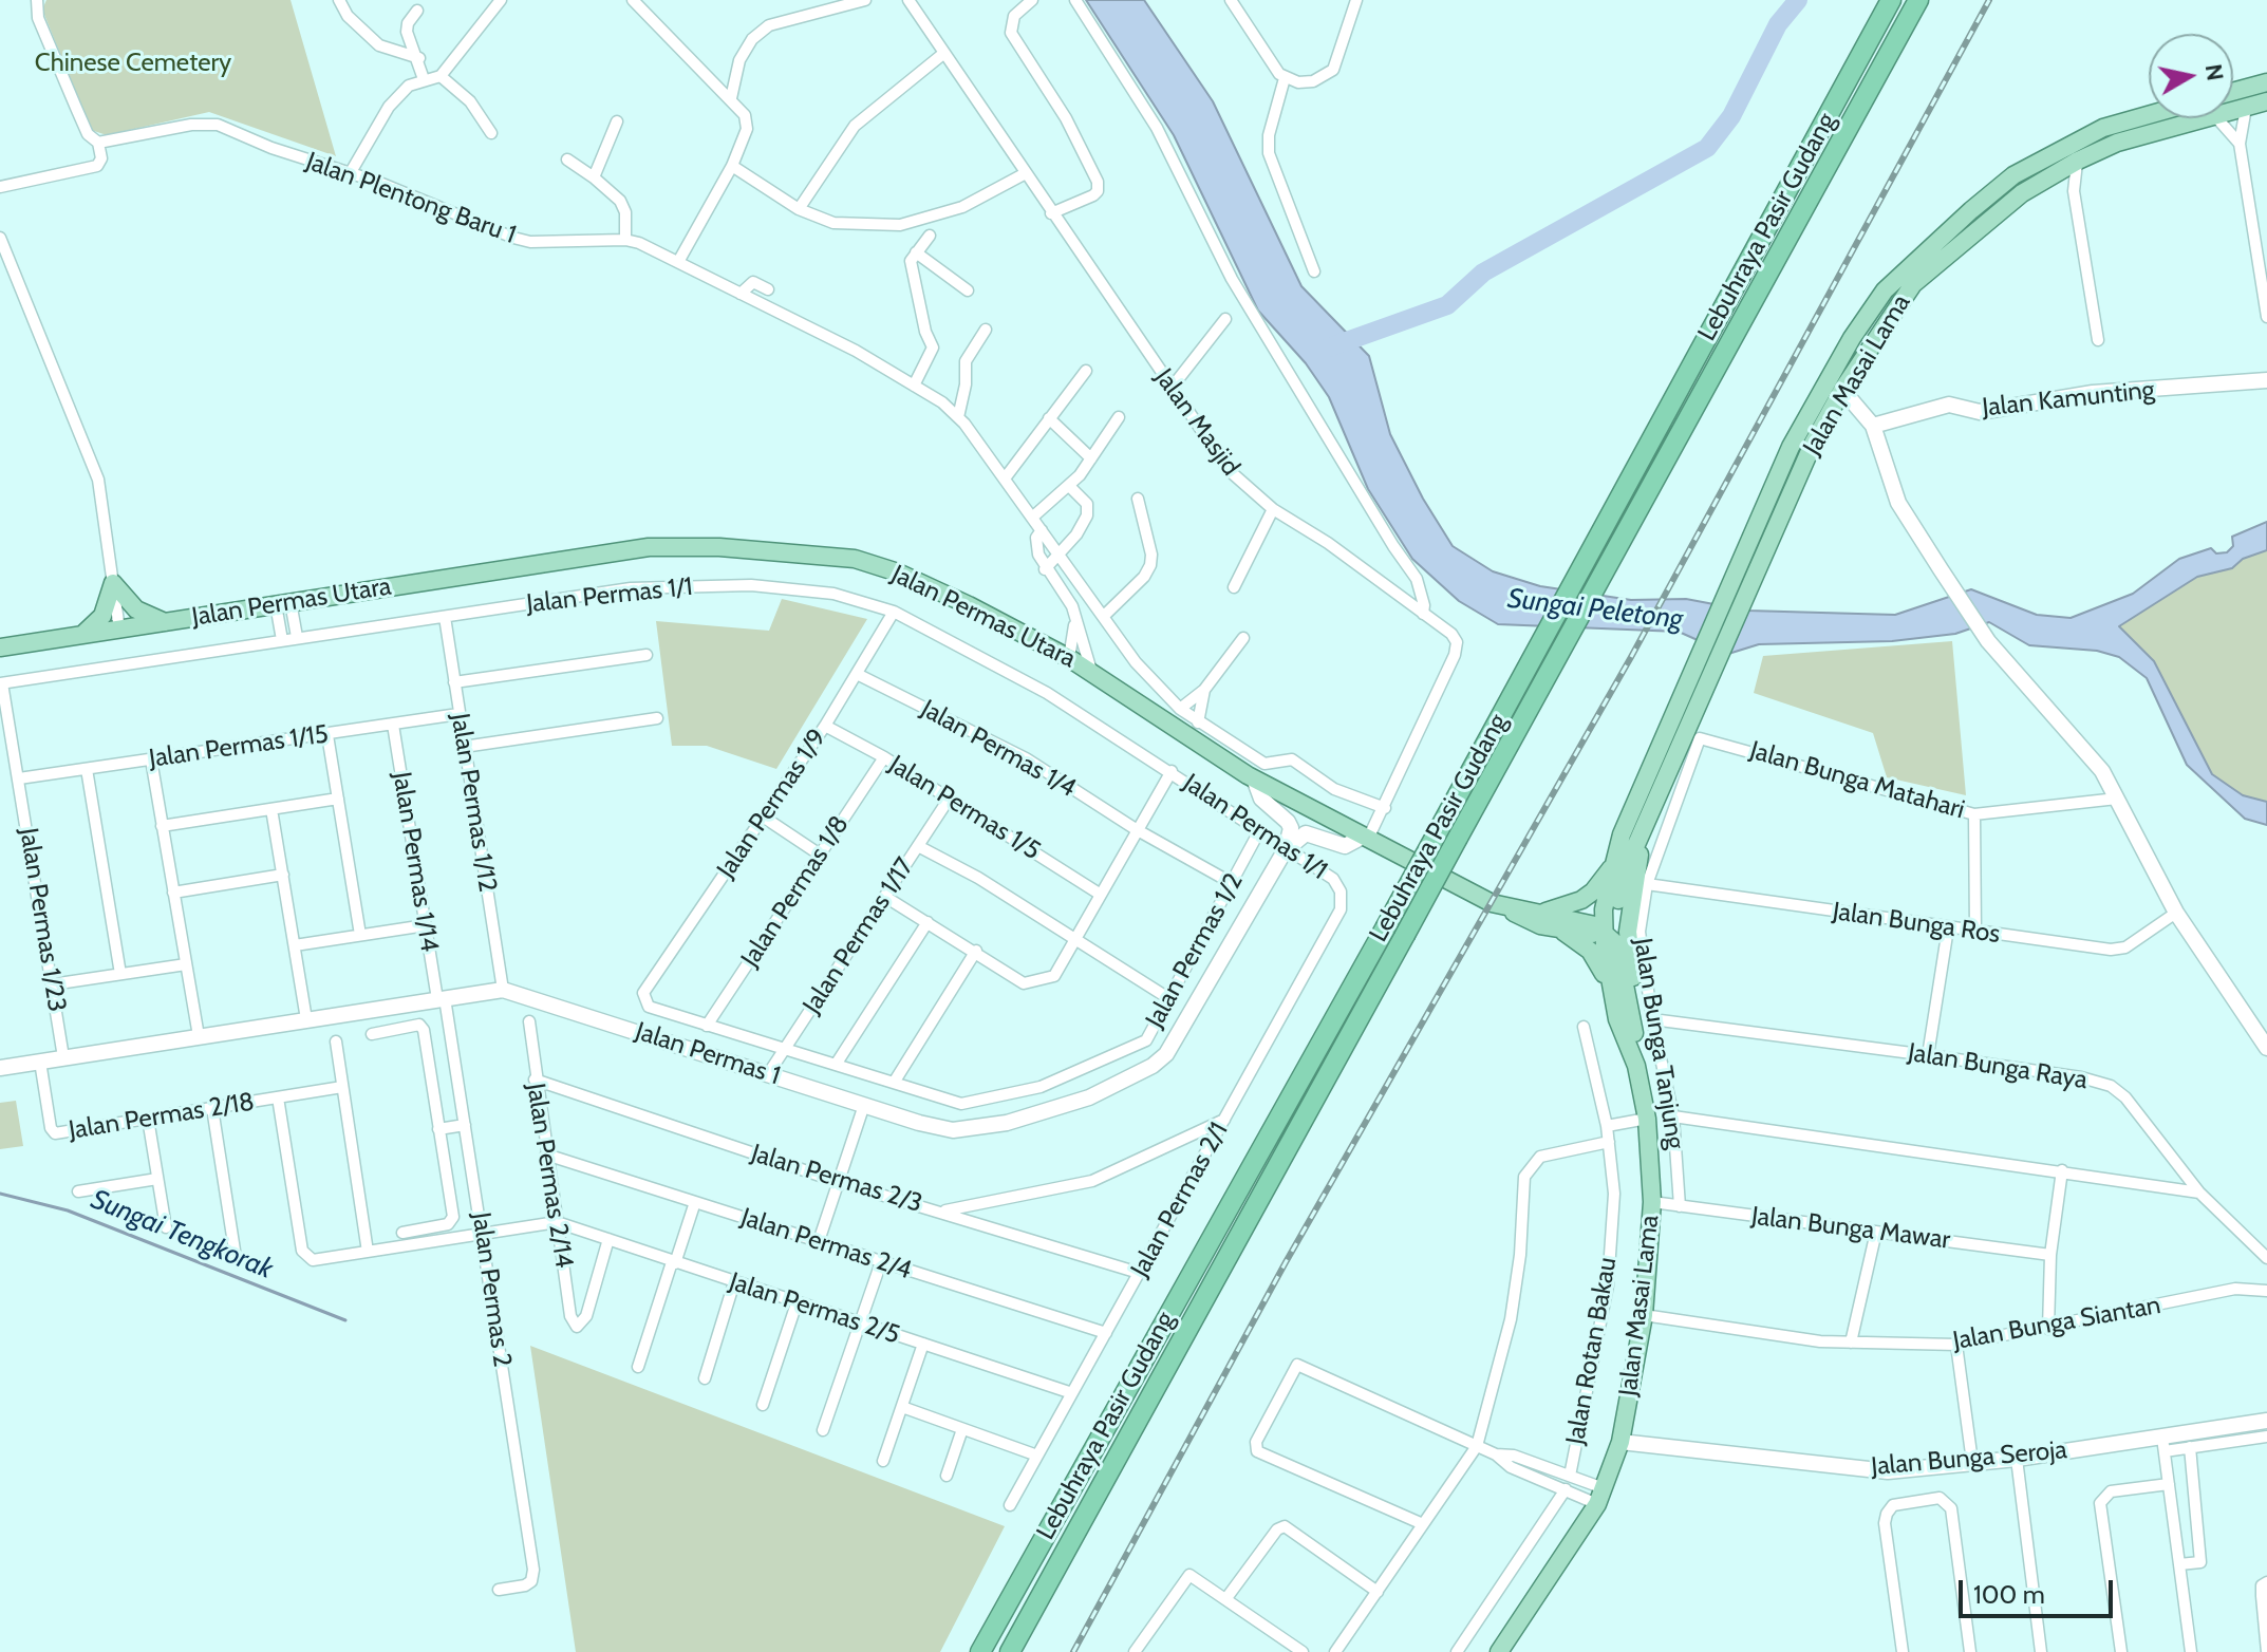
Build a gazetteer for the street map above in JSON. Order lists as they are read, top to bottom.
{
  "streets": {
    "highway": ["Lebuhraya Pasir Gudang"],
    "main road": ["Jalan Masai Lama", "Jalan Permas Utara"],
    "street": [
      "Jalan Plentong Baru 1",
      "Jalan Kamunting",
      "Jalan Masjid",
      "Jalan Permas 1/1",
      "Jalan Permas 1/15",
      "Jalan Permas 1/4",
      "Jalan Bunga Matahari",
      "Jalan Permas 1/12",
      "Jalan Permas 1/9",
      "Jalan Permas 1/5",
      "Jalan Permas 1/14",
      "Jalan Permas 1/8",
      "Jalan Permas 1/23",
      "Jalan Bunga Ros",
      "Jalan Permas 1/17",
      "Jalan Permas 1/2",
      "Jalan Bunga Tanjung",
      "Jalan Permas 1",
      "Jalan Bunga Raya",
      "Jalan Permas 2/18",
      "Jalan Permas 2/14",
      "Jalan Permas 2/3",
      "Jalan Permas 2/1",
      "Jalan Bunga Mawar",
      "Jalan Permas 2/4",
      "Jalan Permas 2",
      "Jalan Permas 2/5",
      "Jalan Bunga Siantan",
      "Jalan Rotan Bakau",
      "Jalan Bunga Seroja"
    ]
  },
  "crossings": [
    ["Jalan Plentong Baru 1", "Jalan Masjid"],
    ["Jalan Masai Lama", "Jalan Permas Utara"],
    ["Jalan Masai Lama", "Jalan Bunga Mawar"],
    ["Jalan Masai Lama", "Jalan Bunga Siantan"],
    ["Jalan Masai Lama", "Jalan Bunga Seroja"],
    ["Jalan Masjid", "Jalan Permas Utara"],
    ["Jalan Permas 1/1", "Jalan Permas 1/12"],
    ["Jalan Permas 1/1", "Jalan Permas 1/9"],
    ["Jalan Permas 1/1", "Jalan Permas 1/23"],
    ["Jalan Permas 1/1", "Jalan Permas 1/2"],
    ["Jalan Permas 1/1", "Jalan Permas 1"],
    ["Jalan Permas 1/1", "Jalan Permas 2/1"],
    ["Jalan Permas 1/15", "Jalan Permas 1/12"],
    ["Jalan Permas 1/15", "Jalan Permas 1/14"],
    ["Jalan Permas 1/15", "Jalan Permas 1/23"],
    ["Jalan Permas 1/4", "Jalan Permas 1/9"],
    ["Jalan Permas 1/4", "Jalan Permas 1/2"],
    ["Jalan Bunga Matahari", "Jalan Bunga Tanjung"],
    ["Jalan Permas 1/12", "Jalan Permas 1"],
    ["Jalan Permas 1/9", "Jalan Permas 1/5"],
    ["Jalan Permas 1/9", "Jalan Permas 1/2"],
    ["Jalan Permas 1/5", "Jalan Permas 1/8"],
    ["Jalan Permas 1/5", "Jalan Permas 1/17"],
    ["Jalan Permas 1/14", "Jalan Permas 1"],
    ["Jalan Permas 1/14", "Jalan Permas 2"],
    ["Jalan Permas 1/8", "Jalan Permas 1/2"],
    ["Jalan Permas 1/23", "Jalan Permas 1"],
    ["Jalan Bunga Ros", "Jalan Bunga Tanjung"],
    ["Jalan Permas 1/17", "Jalan Permas 1/2"],
    ["Jalan Permas 1/17", "Jalan Permas 1"],
    ["Jalan Bunga Tanjung", "Jalan Bunga Raya"],
    ["Jalan Bunga Tanjung", "Jalan Bunga Mawar"],
    ["Jalan Permas 1", "Jalan Permas 2/18"],
    ["Jalan Permas 1", "Jalan Permas 2"],
    ["Jalan Permas 2/14", "Jalan Permas 2/3"],
    ["Jalan Permas 2/14", "Jalan Permas 2/4"],
    ["Jalan Permas 2/14", "Jalan Permas 2/5"],
    ["Jalan Permas 2/3", "Jalan Permas 2/1"],
    ["Jalan Permas 2/1", "Jalan Permas 2/4"],
    ["Jalan Permas 2/1", "Jalan Permas 2/5"]
  ],
  "water": ["Sungai Peletong", "Sungai Tengkorak"],
  "parks": ["Chinese Cemetery"],
  "scale_bar": "100 m",
  "north": "right"
}
